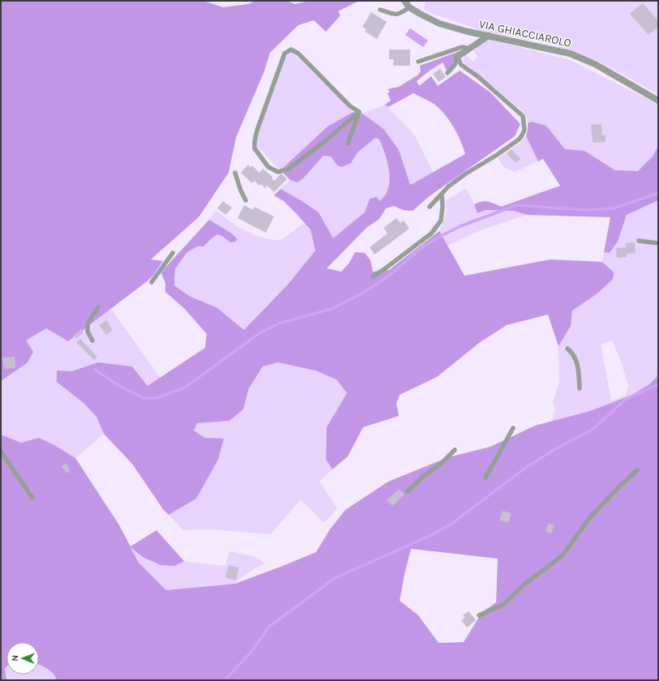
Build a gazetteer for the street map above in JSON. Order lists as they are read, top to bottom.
{
  "streets": {
    "street": ["VIA GHIACCIAROLO"]
  },
  "north": "left"
}
